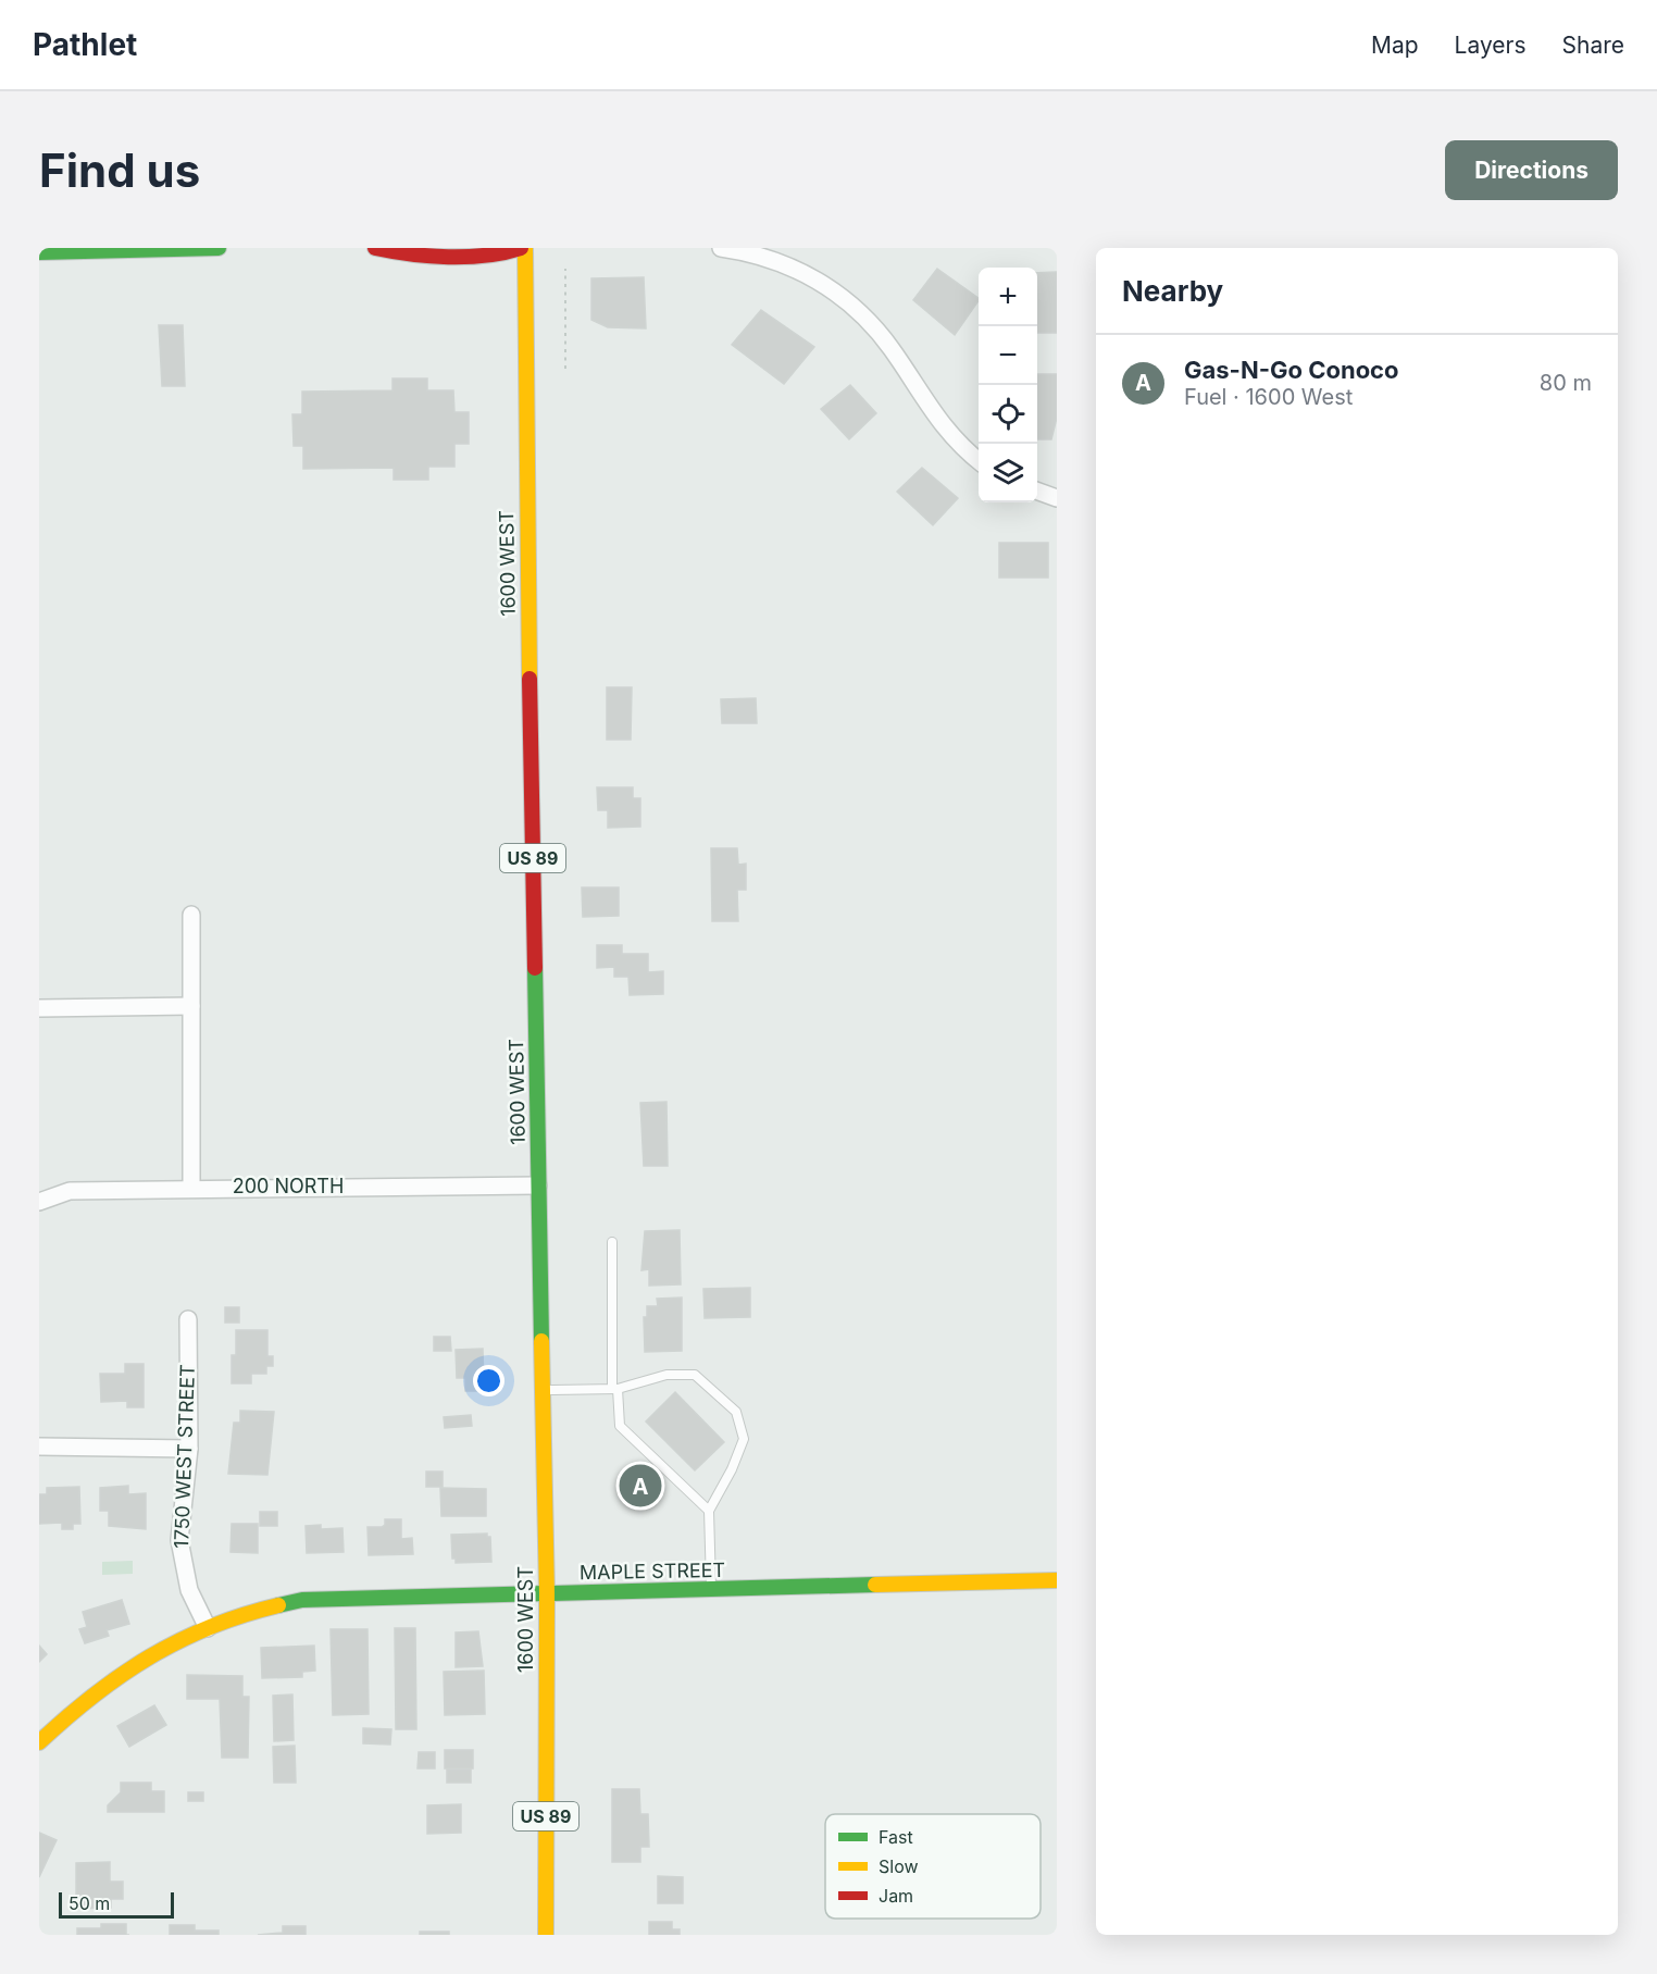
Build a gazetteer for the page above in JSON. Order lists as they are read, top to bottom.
{
  "streets": {
    "main road": ["1600 WEST", "US 89", "MAPLE STREET"],
    "street": ["200 NORTH", "1750 WEST STREET"]
  },
  "crossings": [
    ["1600 WEST", "200 NORTH"],
    ["1600 WEST", "MAPLE STREET"],
    ["1750 WEST STREET", "MAPLE STREET"]
  ],
  "legend": ["Fast", "Slow", "Jam"],
  "scale_bar": "50 m",
  "page": {
    "header": "Pathlet",
    "nav": ["Map", "Layers", "Share"],
    "buttons": "Directions",
    "title": "Find us",
    "heading": "Nearby",
    "map_buttons": ["+", "−"],
    "list": [
      {
        "mark": "A",
        "name": "Gas-N-Go Conoco",
        "note": "Fuel · 1600 West",
        "value": "80 m"
      }
    ],
    "pins": "A",
    "scale": "50 m"
  }
}
